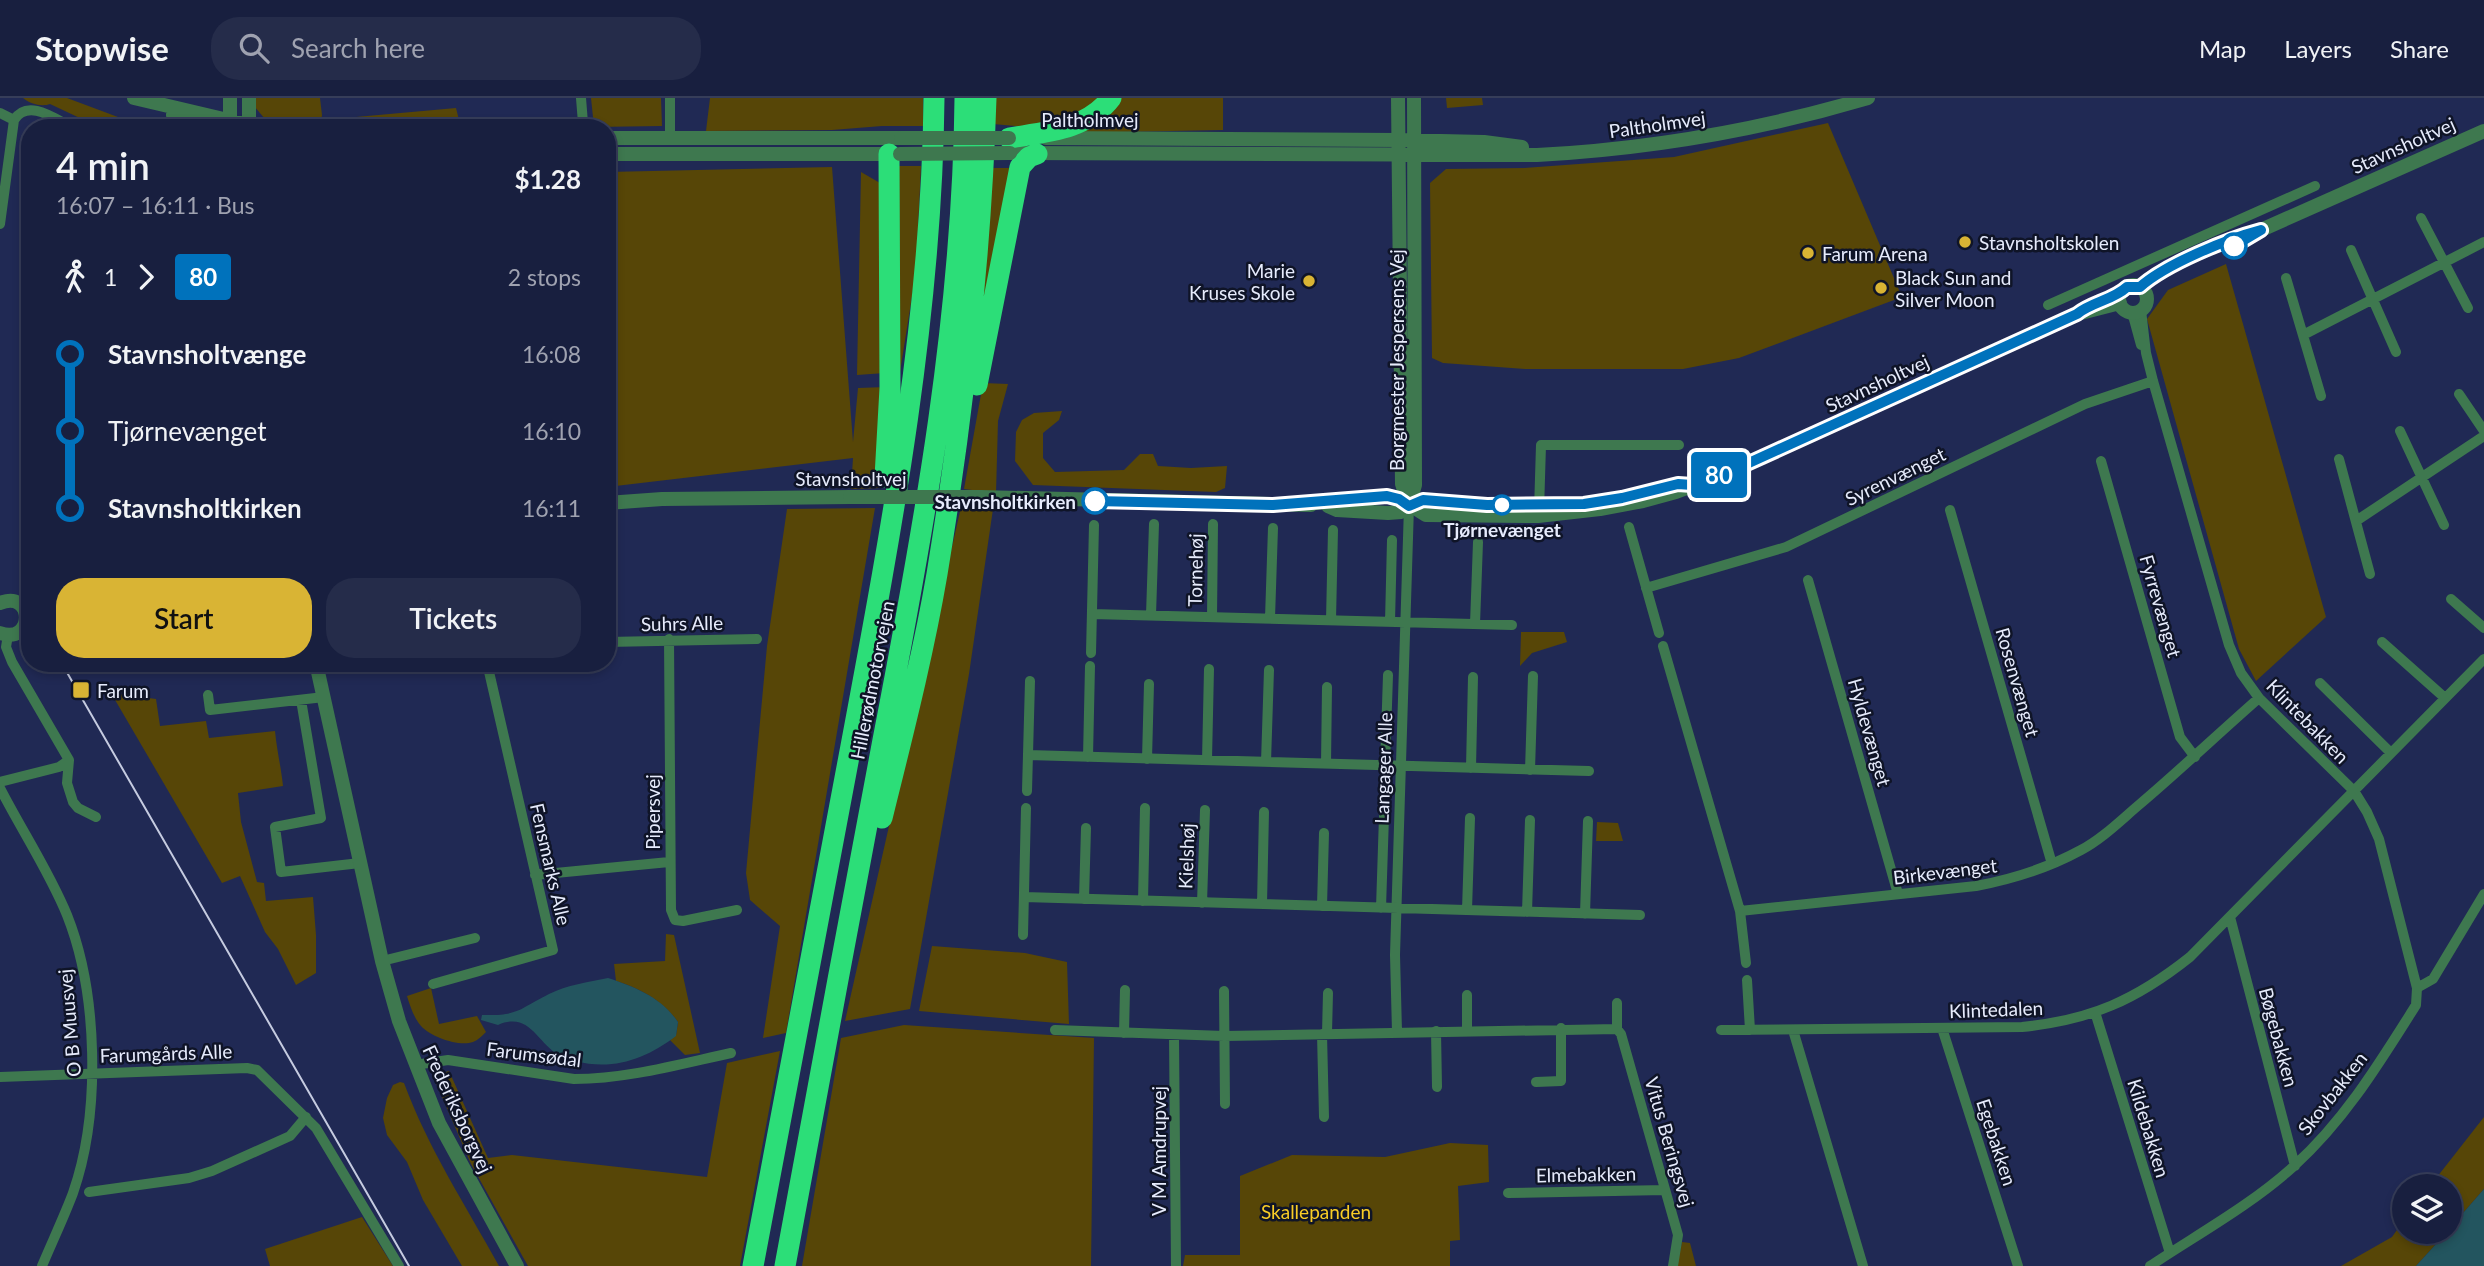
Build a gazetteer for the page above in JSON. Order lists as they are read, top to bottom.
{
  "streets": {
    "highway": ["Hillerødmotorvejen"],
    "street": [
      "Paltholmvej",
      "Stavnsholtvej",
      "Borgmester Jespersens Vej",
      "Syrenvænget",
      "Tornehøj",
      "Fyrrevænget",
      "Suhrs Alle",
      "Rosenvænget",
      "Klintebakken",
      "Hyldevænget",
      "Langager Alle",
      "Pipersvej",
      "Kielshøj",
      "Fensmarks Alle",
      "Birkevænget",
      "Klintedalen",
      "O B Muusvej",
      "Bøgebakken",
      "Farumgårds Alle",
      "Farumsødal",
      "Skovbakken",
      "Frederiksborgvej",
      "Kildebakken",
      "Vitus Beringsvej",
      "Egebakken",
      "V M Amdrupvej",
      "Elmebakken"
    ]
  },
  "crossings": [
    ["Paltholmvej", "Borgmester Jespersens Vej"],
    ["Stavnsholtvej", "Borgmester Jespersens Vej"],
    ["Stavnsholtvej", "Klintebakken"],
    ["Stavnsholtvej", "Langager Alle"],
    ["Borgmester Jespersens Vej", "Langager Alle"],
    ["Syrenvænget", "Klintebakken"],
    ["Tornehøj", "Langager Alle"],
    ["Fyrrevænget", "Birkevænget"],
    ["Suhrs Alle", "Pipersvej"],
    ["Rosenvænget", "Birkevænget"],
    ["Klintebakken", "Birkevænget"],
    ["Klintebakken", "Klintedalen"],
    ["Klintebakken", "Skovbakken"],
    ["Hyldevænget", "Birkevænget"],
    ["Langager Alle", "Kielshøj"],
    ["Klintedalen", "Bøgebakken"],
    ["Klintedalen", "Kildebakken"],
    ["Klintedalen", "Egebakken"],
    ["O B Muusvej", "Farumgårds Alle"],
    ["Bøgebakken", "Skovbakken"],
    ["Farumsødal", "Frederiksborgvej"],
    ["Skovbakken", "Kildebakken"],
    ["Vitus Beringsvej", "Elmebakken"]
  ],
  "parks": ["Skallepanden"],
  "places": {
    "other": [
      "Stavnsholtskolen",
      "Farum Arena",
      "Marie Kruses Skole",
      "Black Sun and Silver Moon",
      "Stavnsholtkirken",
      "Tjørnevænget"
    ],
    "transit": ["Farum"]
  },
  "lines": ["bus line 80"],
  "page": {
    "header": "Stopwise",
    "search": "Search here",
    "nav": ["Map", "Layers", "Share"],
    "on_map": "80",
    "heading": ["4 min", "16:07 – 16:11 · Bus", "$1.28"],
    "legs": ["1", "80", "2 stops"],
    "list": [
      {
        "name": "Stavnsholtvænge",
        "value": "16:08"
      },
      {
        "name": "Tjørnevænget",
        "value": "16:10"
      },
      {
        "name": "Stavnsholtkirken",
        "value": "16:11"
      }
    ],
    "buttons": ["Start", "Tickets"]
  }
}
